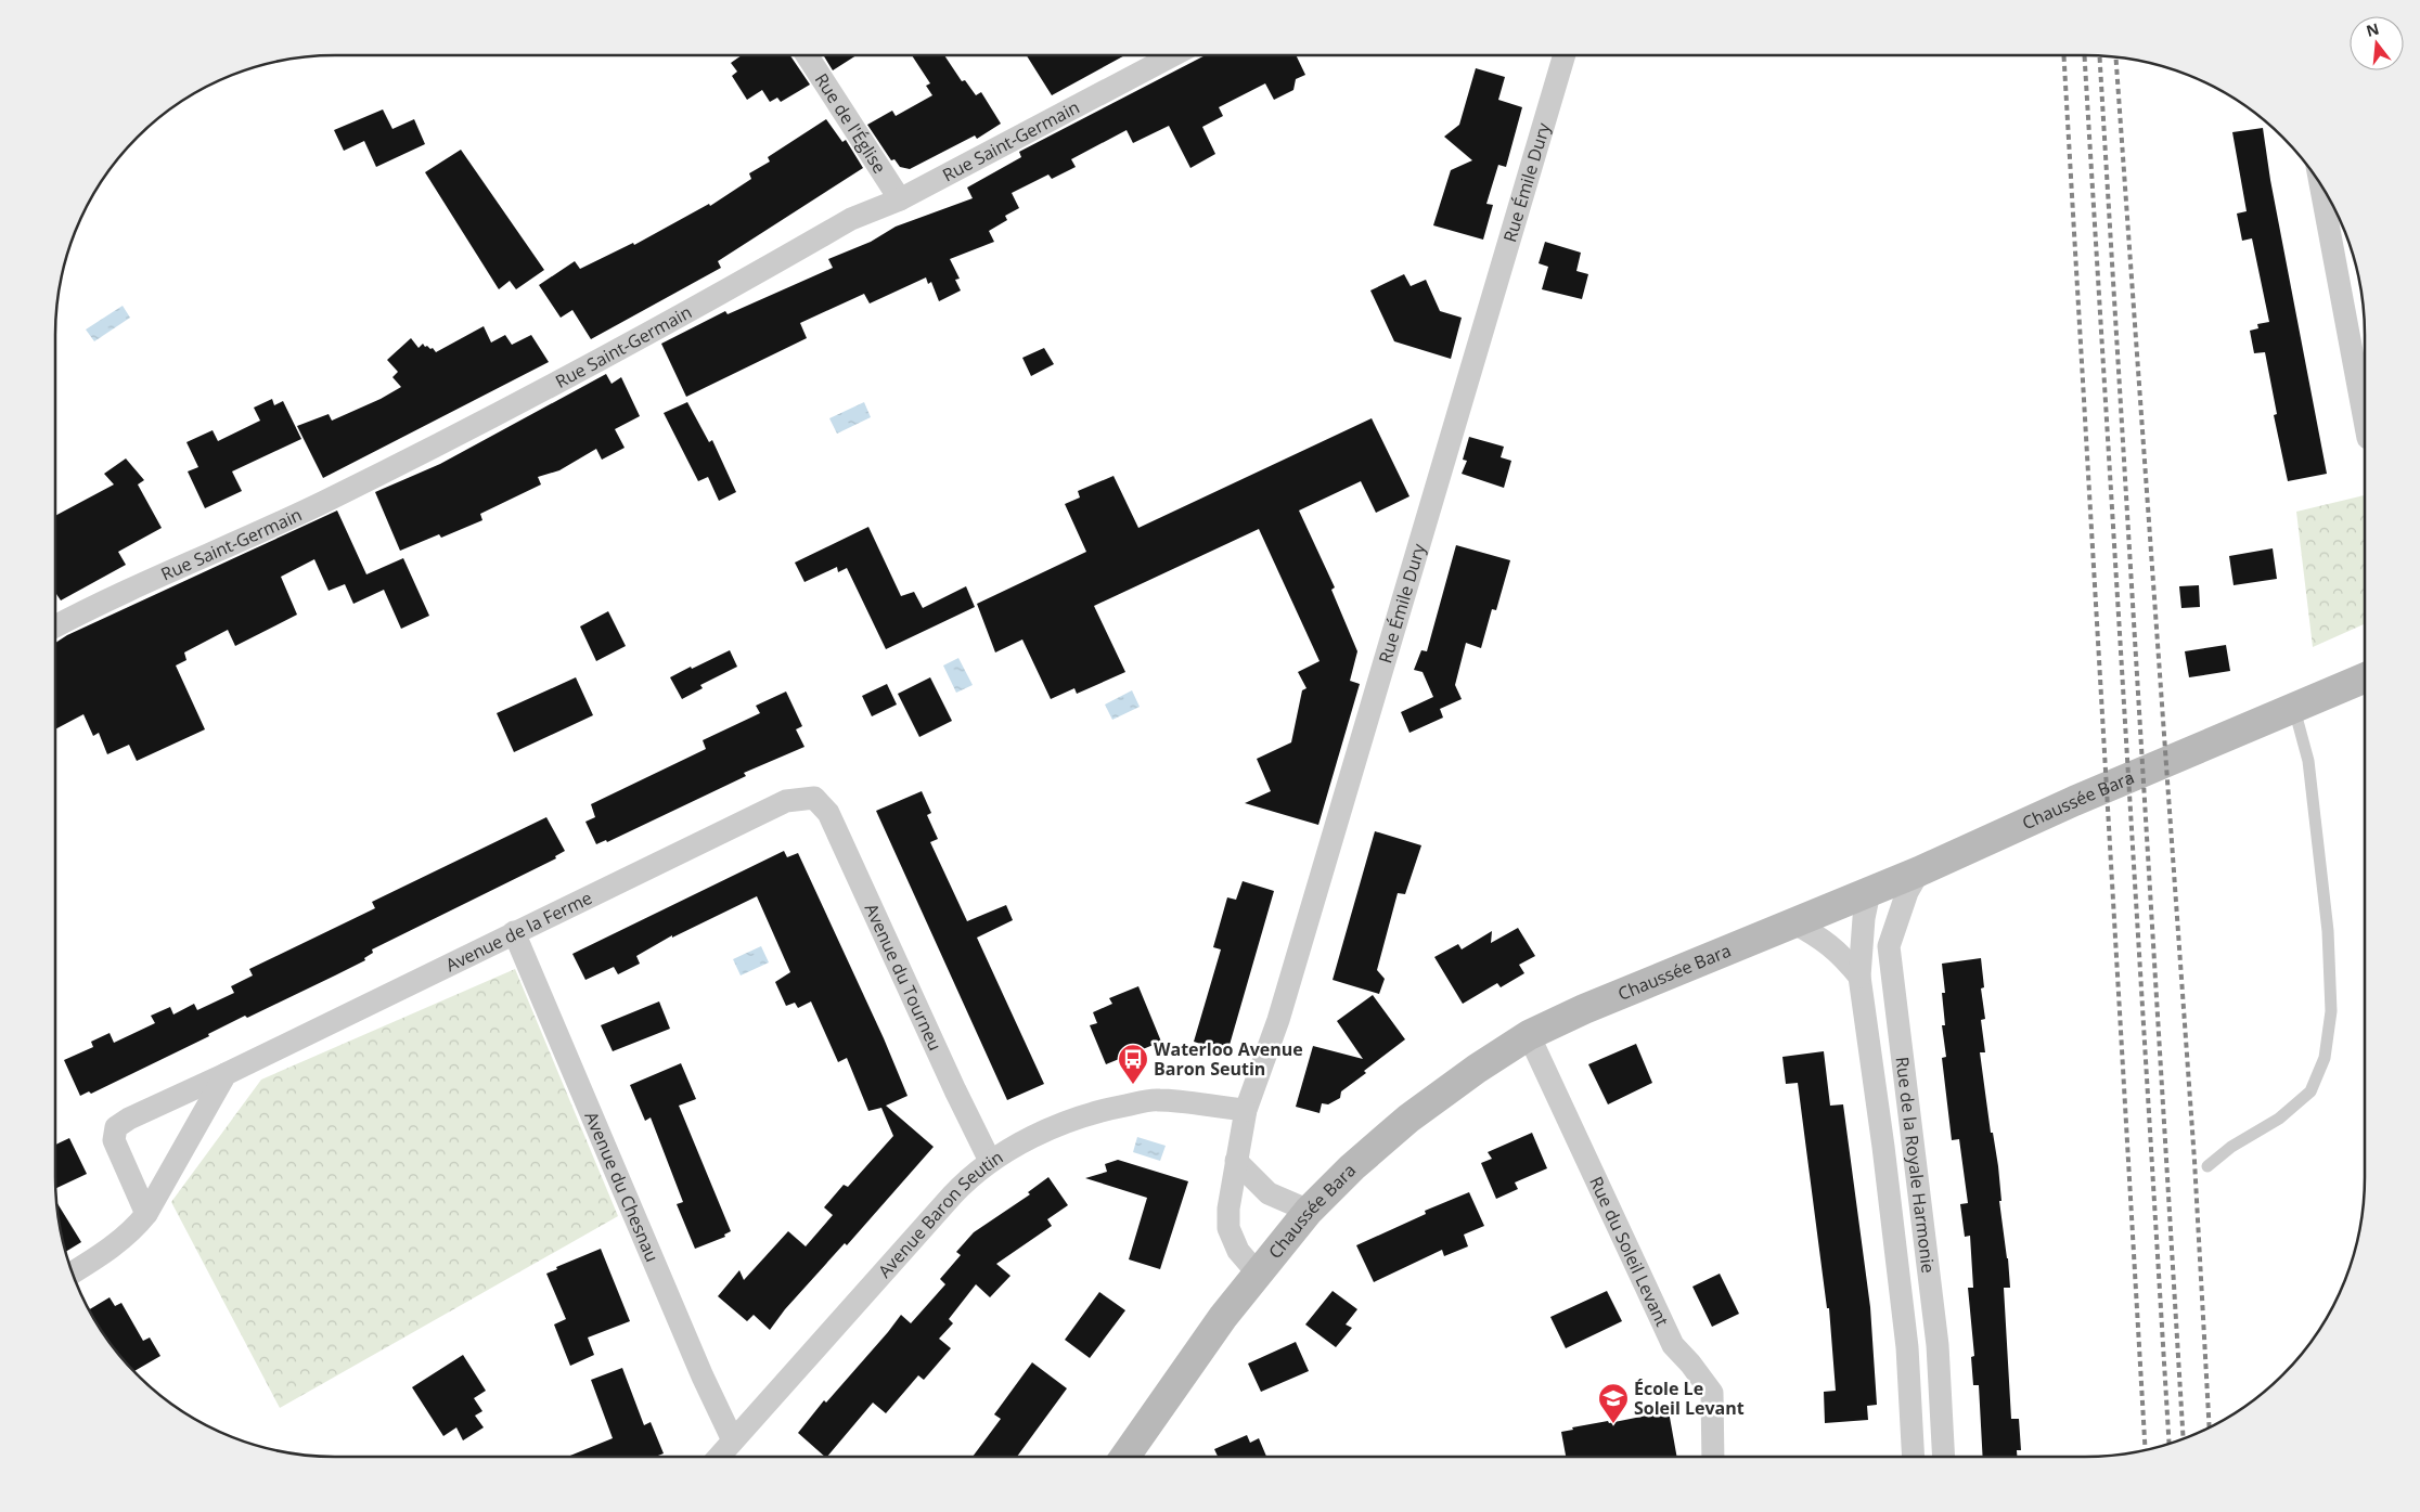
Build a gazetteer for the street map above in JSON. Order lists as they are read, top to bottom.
{
  "streets": {
    "main road": ["Chaussée Bara"],
    "street": [
      "Rue de l'Église",
      "Rue Saint-Germain",
      "Rue Émile Dury",
      "Avenue de la Ferme",
      "Avenue du Tourneu",
      "Rue de la Royale Harmonie",
      "Avenue du Chesnau",
      "Avenue Baron Seutin",
      "Rue du Soleil Levant"
    ]
  },
  "crossings": [
    ["Rue de l'Église", "Rue Saint-Germain"],
    ["Rue Émile Dury", "Chaussée Bara"],
    ["Rue Émile Dury", "Avenue Baron Seutin"],
    ["Chaussée Bara", "Rue de la Royale Harmonie"],
    ["Chaussée Bara", "Rue du Soleil Levant"],
    ["Avenue de la Ferme", "Avenue du Tourneu"],
    ["Avenue de la Ferme", "Avenue du Chesnau"],
    ["Avenue du Tourneu", "Avenue Baron Seutin"],
    ["Avenue du Chesnau", "Avenue Baron Seutin"]
  ],
  "places": {
    "bus stop": ["Waterloo Avenue Baron Seutin"],
    "school or university": ["École Le Soleil Levant"]
  },
  "north": "top"
}
